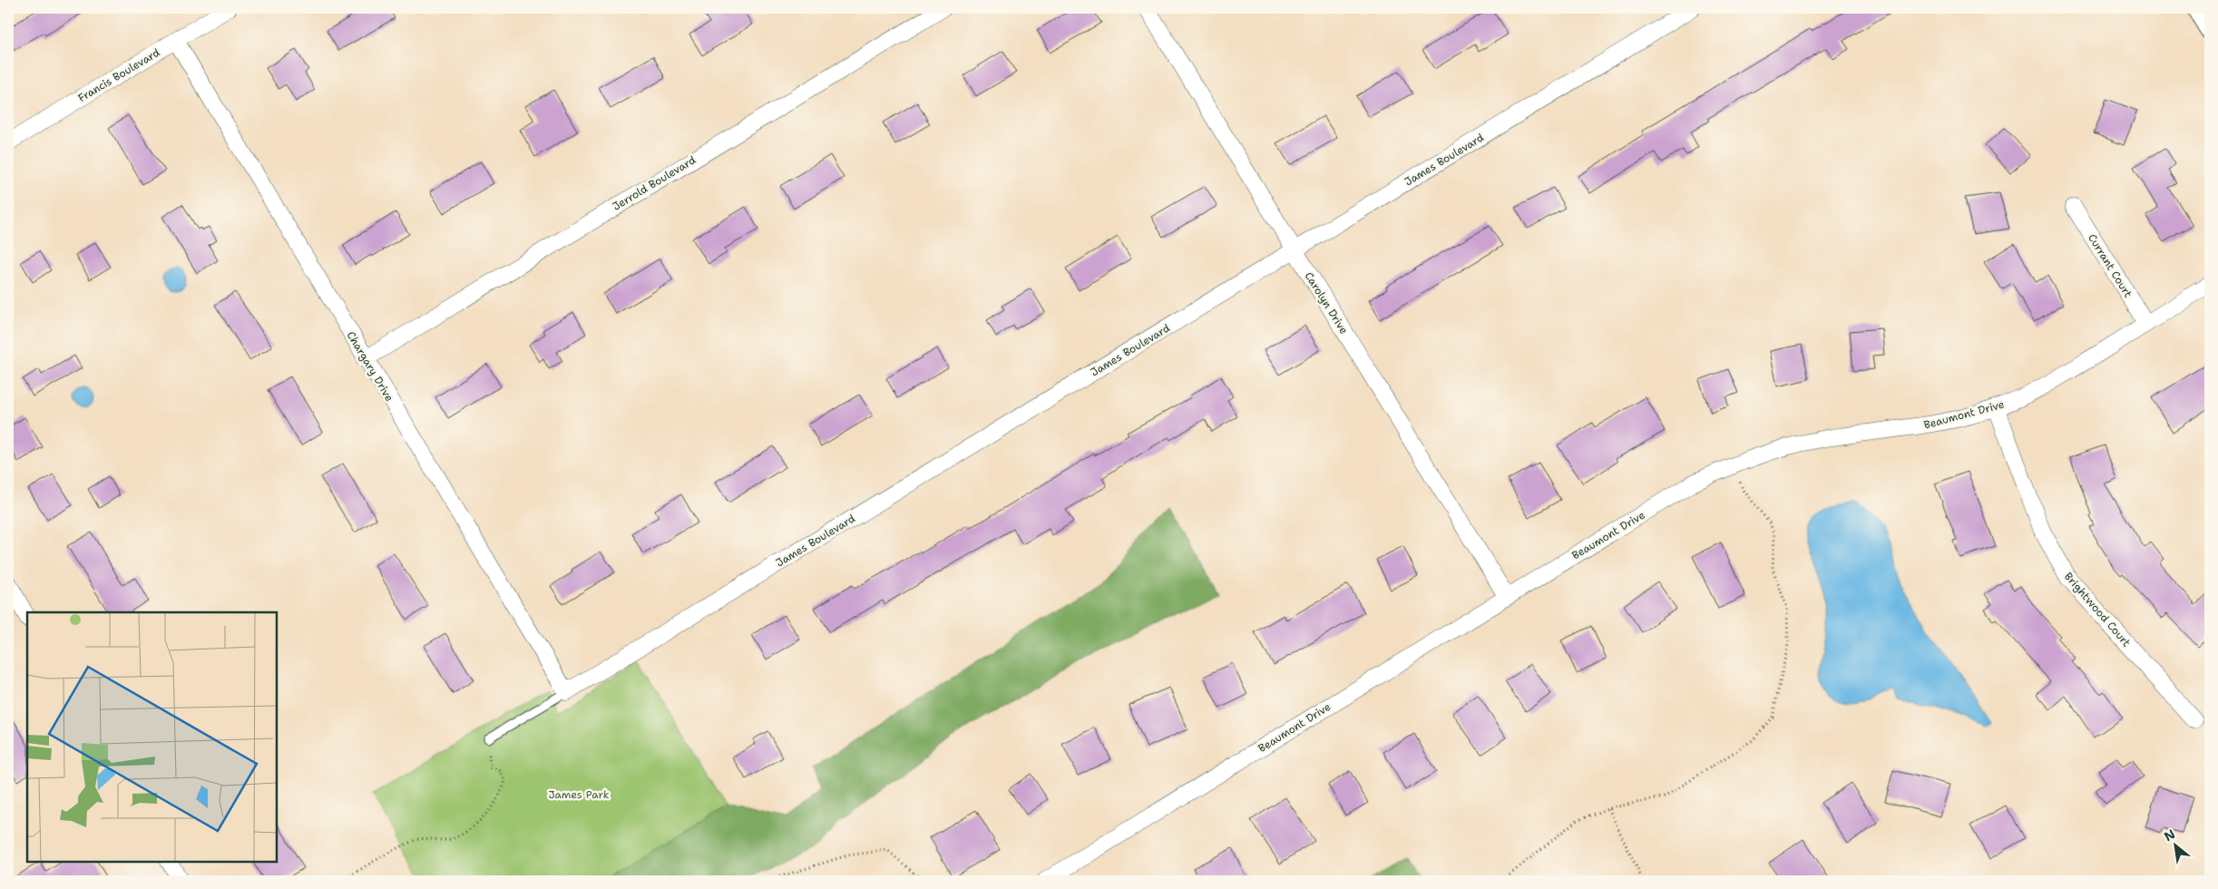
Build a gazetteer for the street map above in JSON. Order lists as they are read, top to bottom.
{
  "streets": {
    "street": [
      "Francis Boulevard",
      "James Boulevard",
      "Jerrold Boulevard",
      "Currant Court",
      "Carolyn Drive",
      "Chargary Drive",
      "Beaumont Drive",
      "Brightwood Court"
    ]
  },
  "crossings": [
    ["Francis Boulevard", "Chargary Drive"],
    ["James Boulevard", "Carolyn Drive"],
    ["James Boulevard", "Chargary Drive"],
    ["Jerrold Boulevard", "Chargary Drive"],
    ["Currant Court", "Beaumont Drive"],
    ["Carolyn Drive", "Beaumont Drive"],
    ["Beaumont Drive", "Brightwood Court"]
  ],
  "parks": ["James Park"],
  "north": "top left"
}
